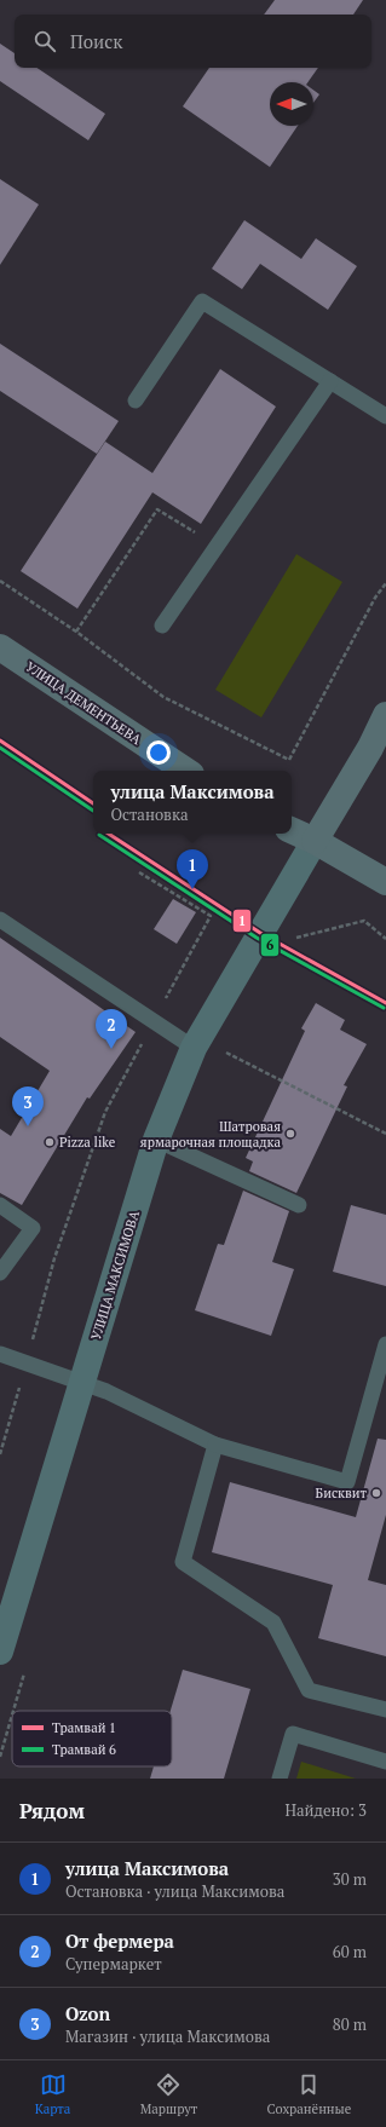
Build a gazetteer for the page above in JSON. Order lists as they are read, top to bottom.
{
  "streets": {
    "main road": ["УЛИЦА ДЕМЕНТЬЕВА", "УЛИЦА МАКСИМОВА"]
  },
  "places": ["Шатровая ярмарочная площадка", "Pizza like", "Бисквит"],
  "lines": ["tram line 1", "tram line 6"],
  "legend": ["Трамвай 1", "Трамвай 6"],
  "north": "left",
  "page": {
    "search": "Поиск",
    "popup": ["улица Максимова", "Остановка"],
    "pins": ["1", "2", "3"],
    "heading": ["Рядом", "Найдено: 3"],
    "list": [
      {
        "mark": "1",
        "name": "улица Максимова",
        "note": "Остановка · улица Максимова",
        "value": "30 m"
      },
      {
        "mark": "2",
        "name": "От фермера",
        "note": "Супермаркет",
        "value": "60 m"
      },
      {
        "mark": "3",
        "name": "Ozon",
        "note": "Магазин · улица Максимова",
        "value": "80 m"
      }
    ],
    "nav": ["Карта", "Маршрут", "Сохранённые"]
  }
}
